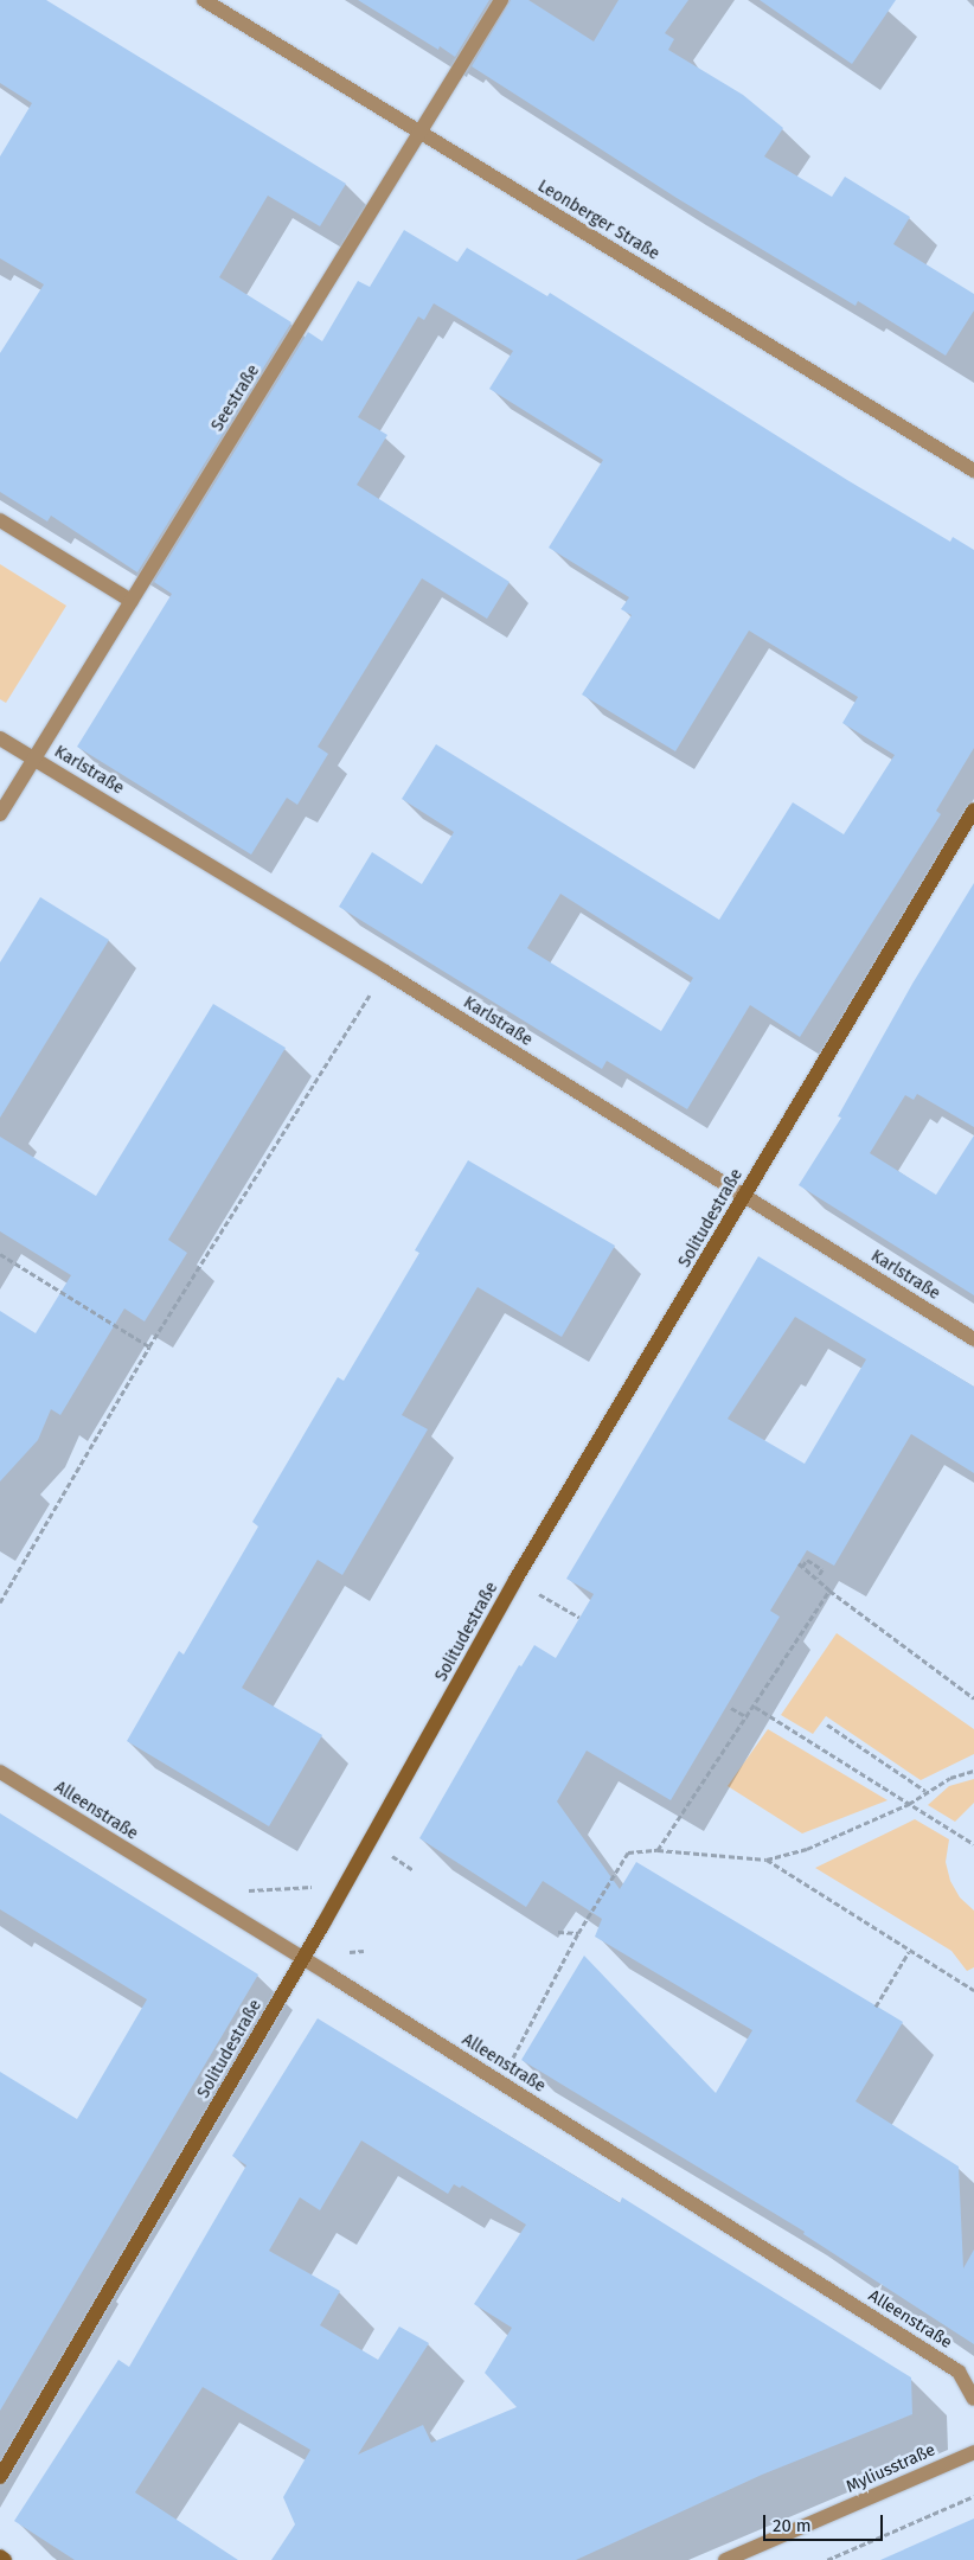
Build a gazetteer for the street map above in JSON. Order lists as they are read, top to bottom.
{
  "streets": {
    "street": [
      "Leonberger Straße",
      "Seestraße",
      "Karlstraße",
      "Solitudestraße",
      "Alleenstraße",
      "Myliusstraße"
    ]
  },
  "crossings": [
    ["Leonberger Straße", "Seestraße"],
    ["Seestraße", "Karlstraße"],
    ["Karlstraße", "Solitudestraße"],
    ["Solitudestraße", "Alleenstraße"]
  ],
  "scale_bar": "20 m"
}
